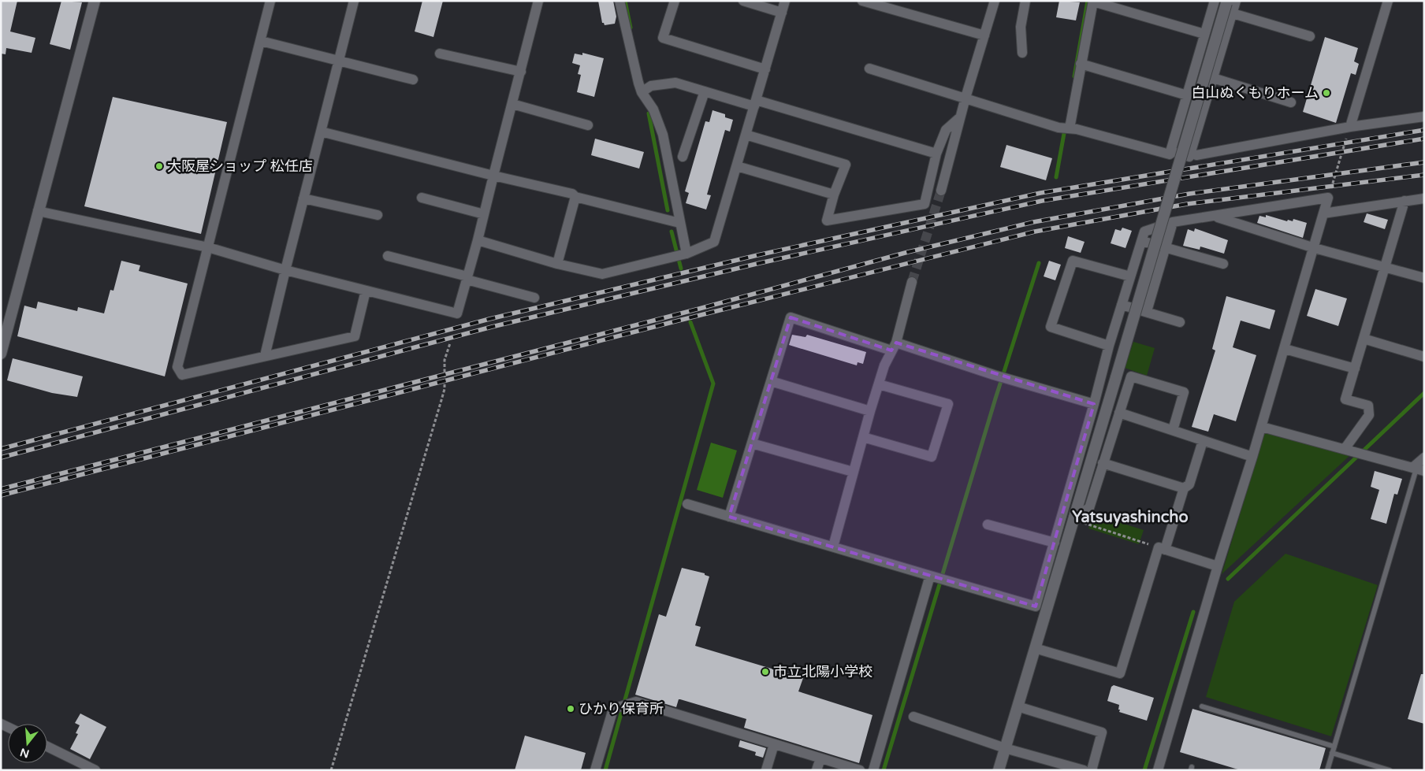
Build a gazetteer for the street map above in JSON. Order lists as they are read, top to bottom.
{
  "districts": ["Yatsuyashincho"],
  "places": [
    "白山ぬくもりホーム",
    "大阪屋ショップ 松任店",
    "市立北陽小学校",
    "ひかり保育所"
  ],
  "north": "bottom"
}
